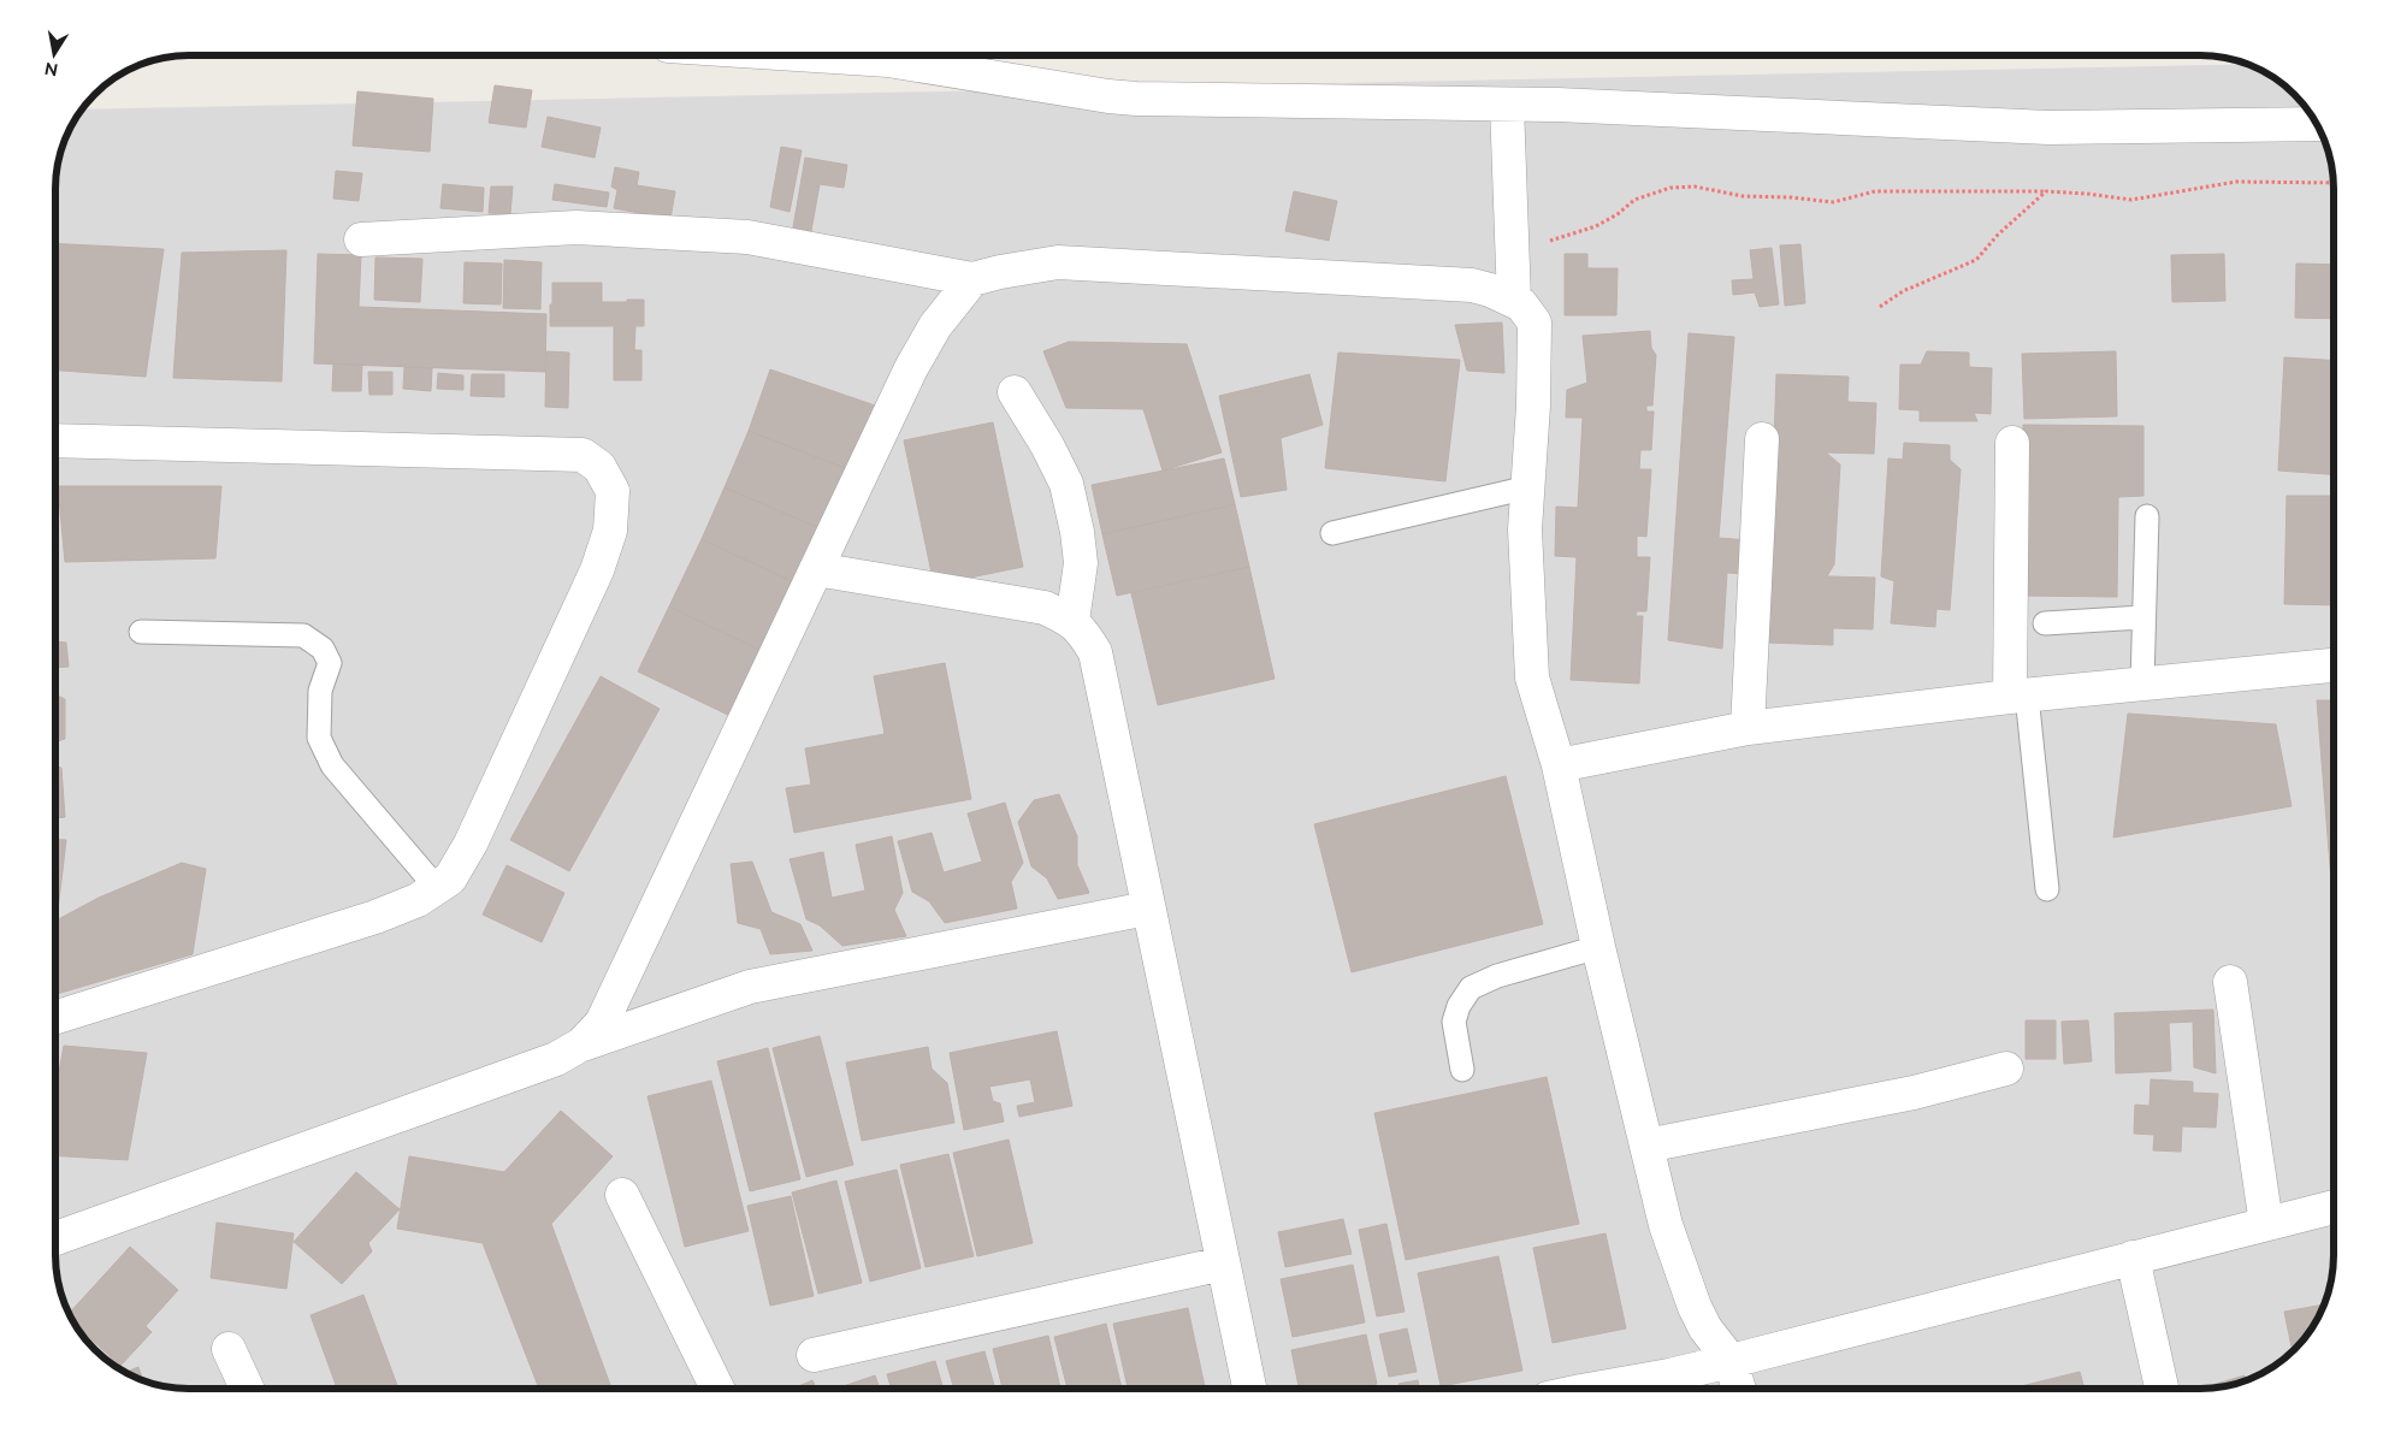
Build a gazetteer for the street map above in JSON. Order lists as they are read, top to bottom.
{
  "north": "bottom"
}
